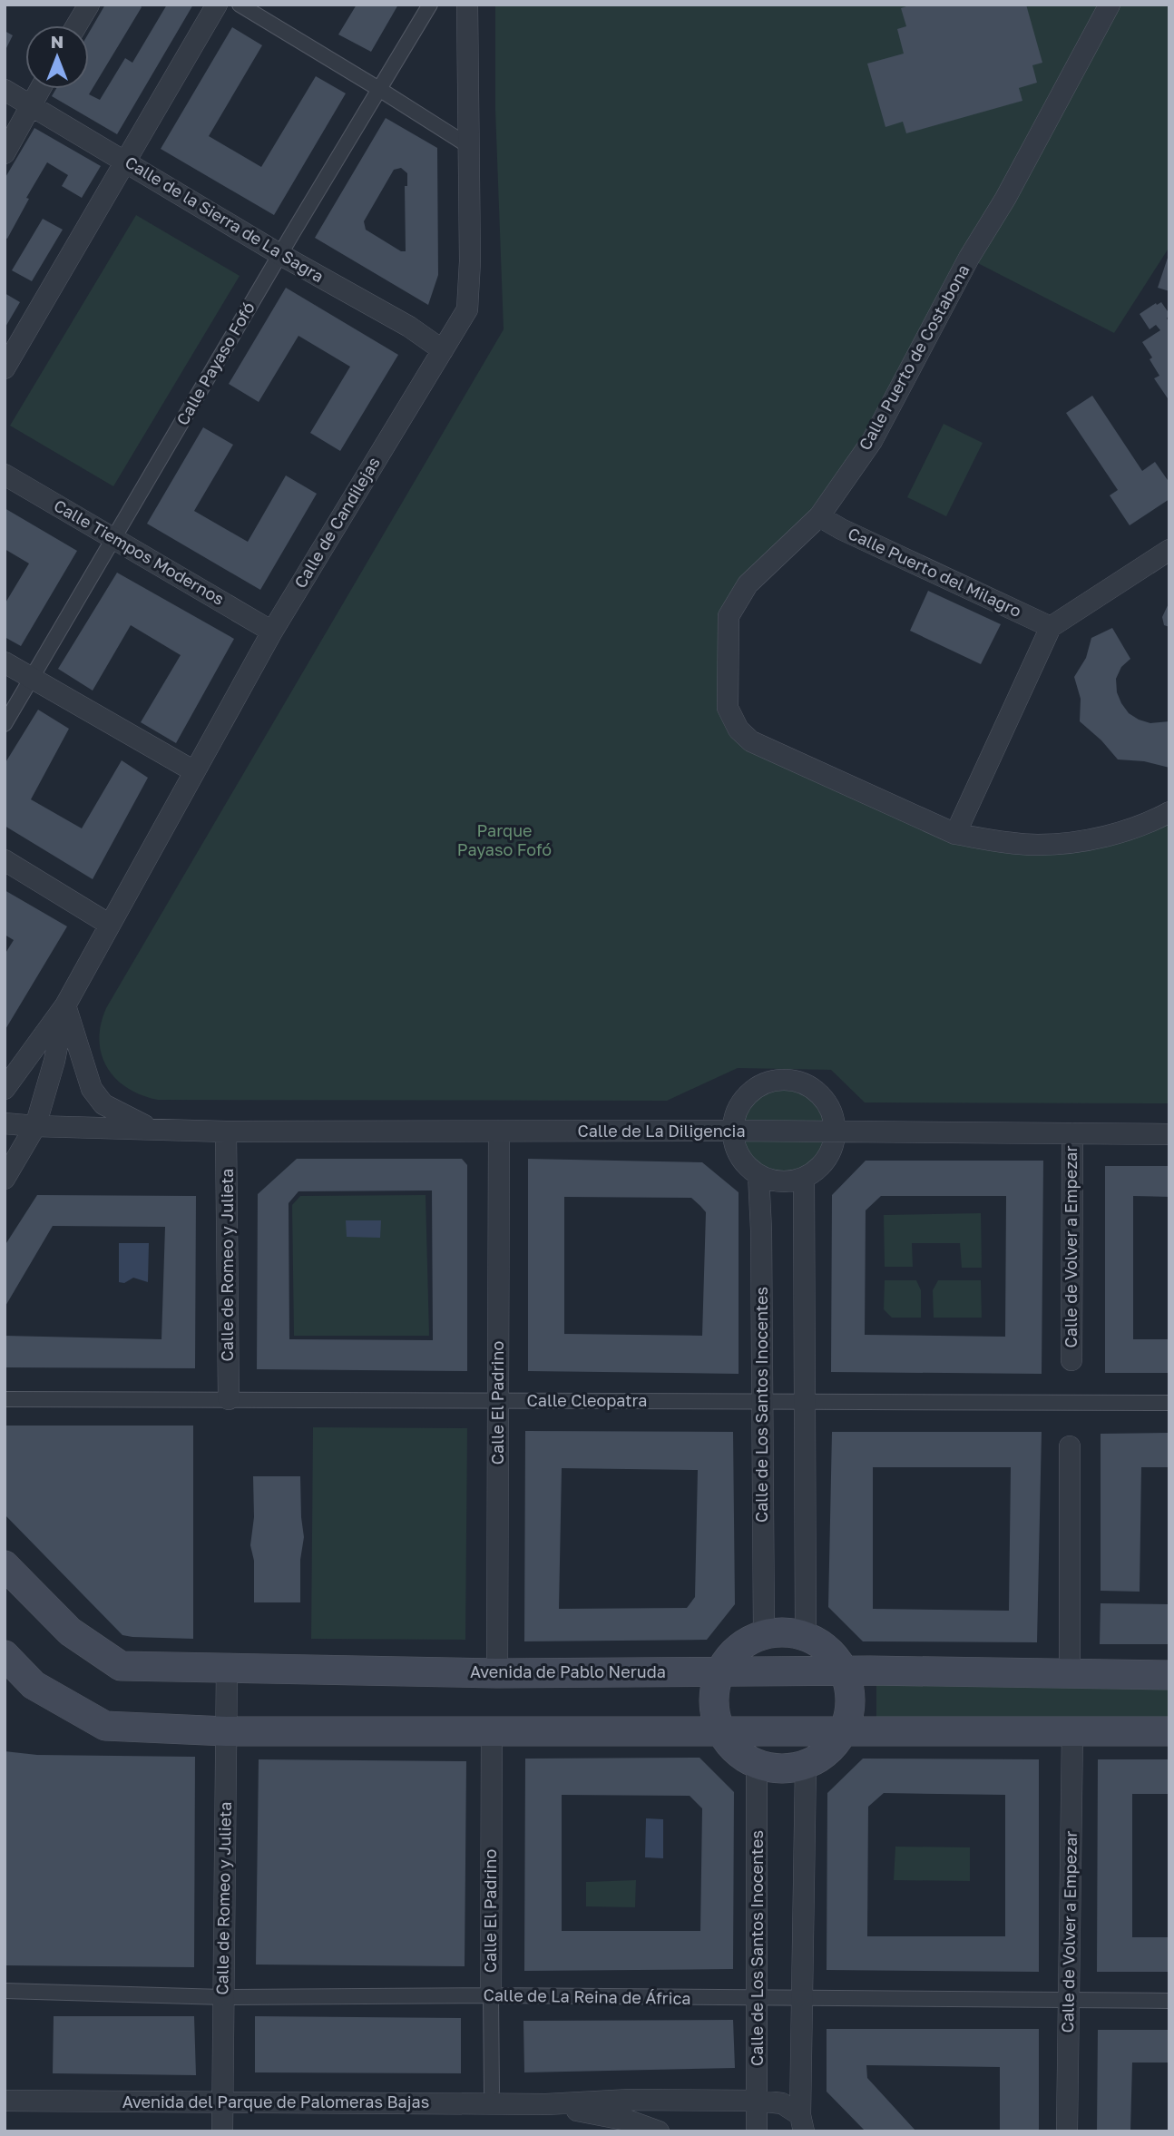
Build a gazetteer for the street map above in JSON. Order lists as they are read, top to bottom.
{
  "streets": {
    "main road": ["Avenida de Pablo Neruda"],
    "street": [
      "Calle de la Sierra de La Sagra",
      "Calle Puerto de Costabona",
      "Calle Payaso Fofó",
      "Calle de Candilejas",
      "Calle Tiempos Modernos",
      "Calle Puerto del Milagro",
      "Calle de La Diligencia",
      "Calle de Volver a Empezar",
      "Calle de Romeo y Julieta",
      "Calle Cleopatra",
      "Calle El Padrino",
      "Calle de Los Santos Inocentes",
      "Calle de La Reina de África",
      "Avenida del Parque de Palomeras Bajas"
    ]
  },
  "crossings": [
    ["Calle de la Sierra de La Sagra", "Calle Payaso Fofó"],
    ["Calle de la Sierra de La Sagra", "Calle de Candilejas"],
    ["Calle Puerto de Costabona", "Calle Puerto del Milagro"],
    ["Calle Payaso Fofó", "Calle Tiempos Modernos"],
    ["Calle de Candilejas", "Calle Tiempos Modernos"],
    ["Calle de Candilejas", "Calle de La Diligencia"],
    ["Calle de La Diligencia", "Calle de Volver a Empezar"],
    ["Calle de La Diligencia", "Calle de Romeo y Julieta"],
    ["Calle de La Diligencia", "Calle El Padrino"],
    ["Calle de Volver a Empezar", "Calle de La Reina de África"],
    ["Calle de Romeo y Julieta", "Calle Cleopatra"],
    ["Calle de Romeo y Julieta", "Avenida de Pablo Neruda"],
    ["Calle de Romeo y Julieta", "Calle de La Reina de África"],
    ["Calle de Romeo y Julieta", "Avenida del Parque de Palomeras Bajas"],
    ["Calle Cleopatra", "Calle El Padrino"],
    ["Calle Cleopatra", "Calle de Los Santos Inocentes"],
    ["Calle El Padrino", "Avenida de Pablo Neruda"],
    ["Calle El Padrino", "Calle de La Reina de África"],
    ["Calle de Los Santos Inocentes", "Calle de La Reina de África"],
    ["Calle de Los Santos Inocentes", "Avenida del Parque de Palomeras Bajas"]
  ],
  "parks": ["Parque Payaso Fofó"],
  "north": "top"
}
